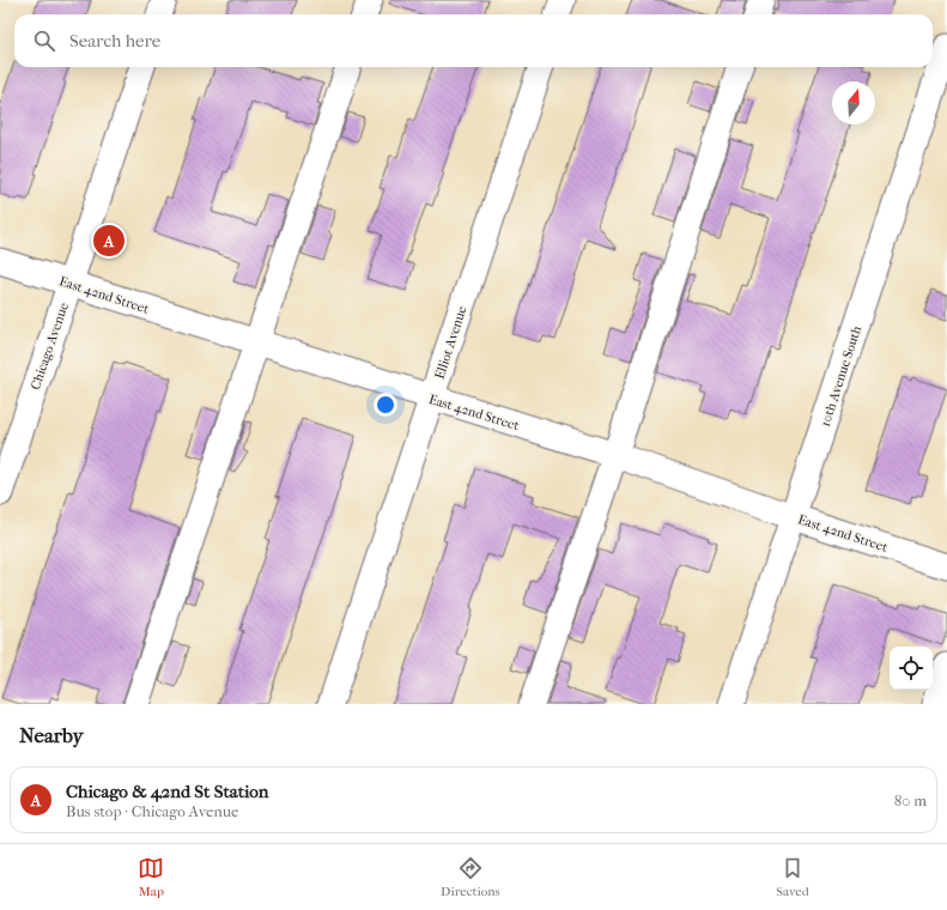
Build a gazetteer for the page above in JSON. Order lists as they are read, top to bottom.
{
  "streets": {
    "street": [
      "East 42nd Street",
      "Elliot Avenue",
      "Chicago Avenue",
      "10th Avenue South"
    ]
  },
  "crossings": [
    ["East 42nd Street", "Elliot Avenue"],
    ["East 42nd Street", "Chicago Avenue"],
    ["East 42nd Street", "10th Avenue South"]
  ],
  "north": "top",
  "page": {
    "search": "Search here",
    "pins": "A",
    "heading": "Nearby",
    "list": [
      {
        "mark": "A",
        "name": "Chicago & 42nd St Station",
        "note": "Bus stop · Chicago Avenue",
        "value": "80 m"
      }
    ],
    "nav": ["Map", "Directions", "Saved"]
  }
}
